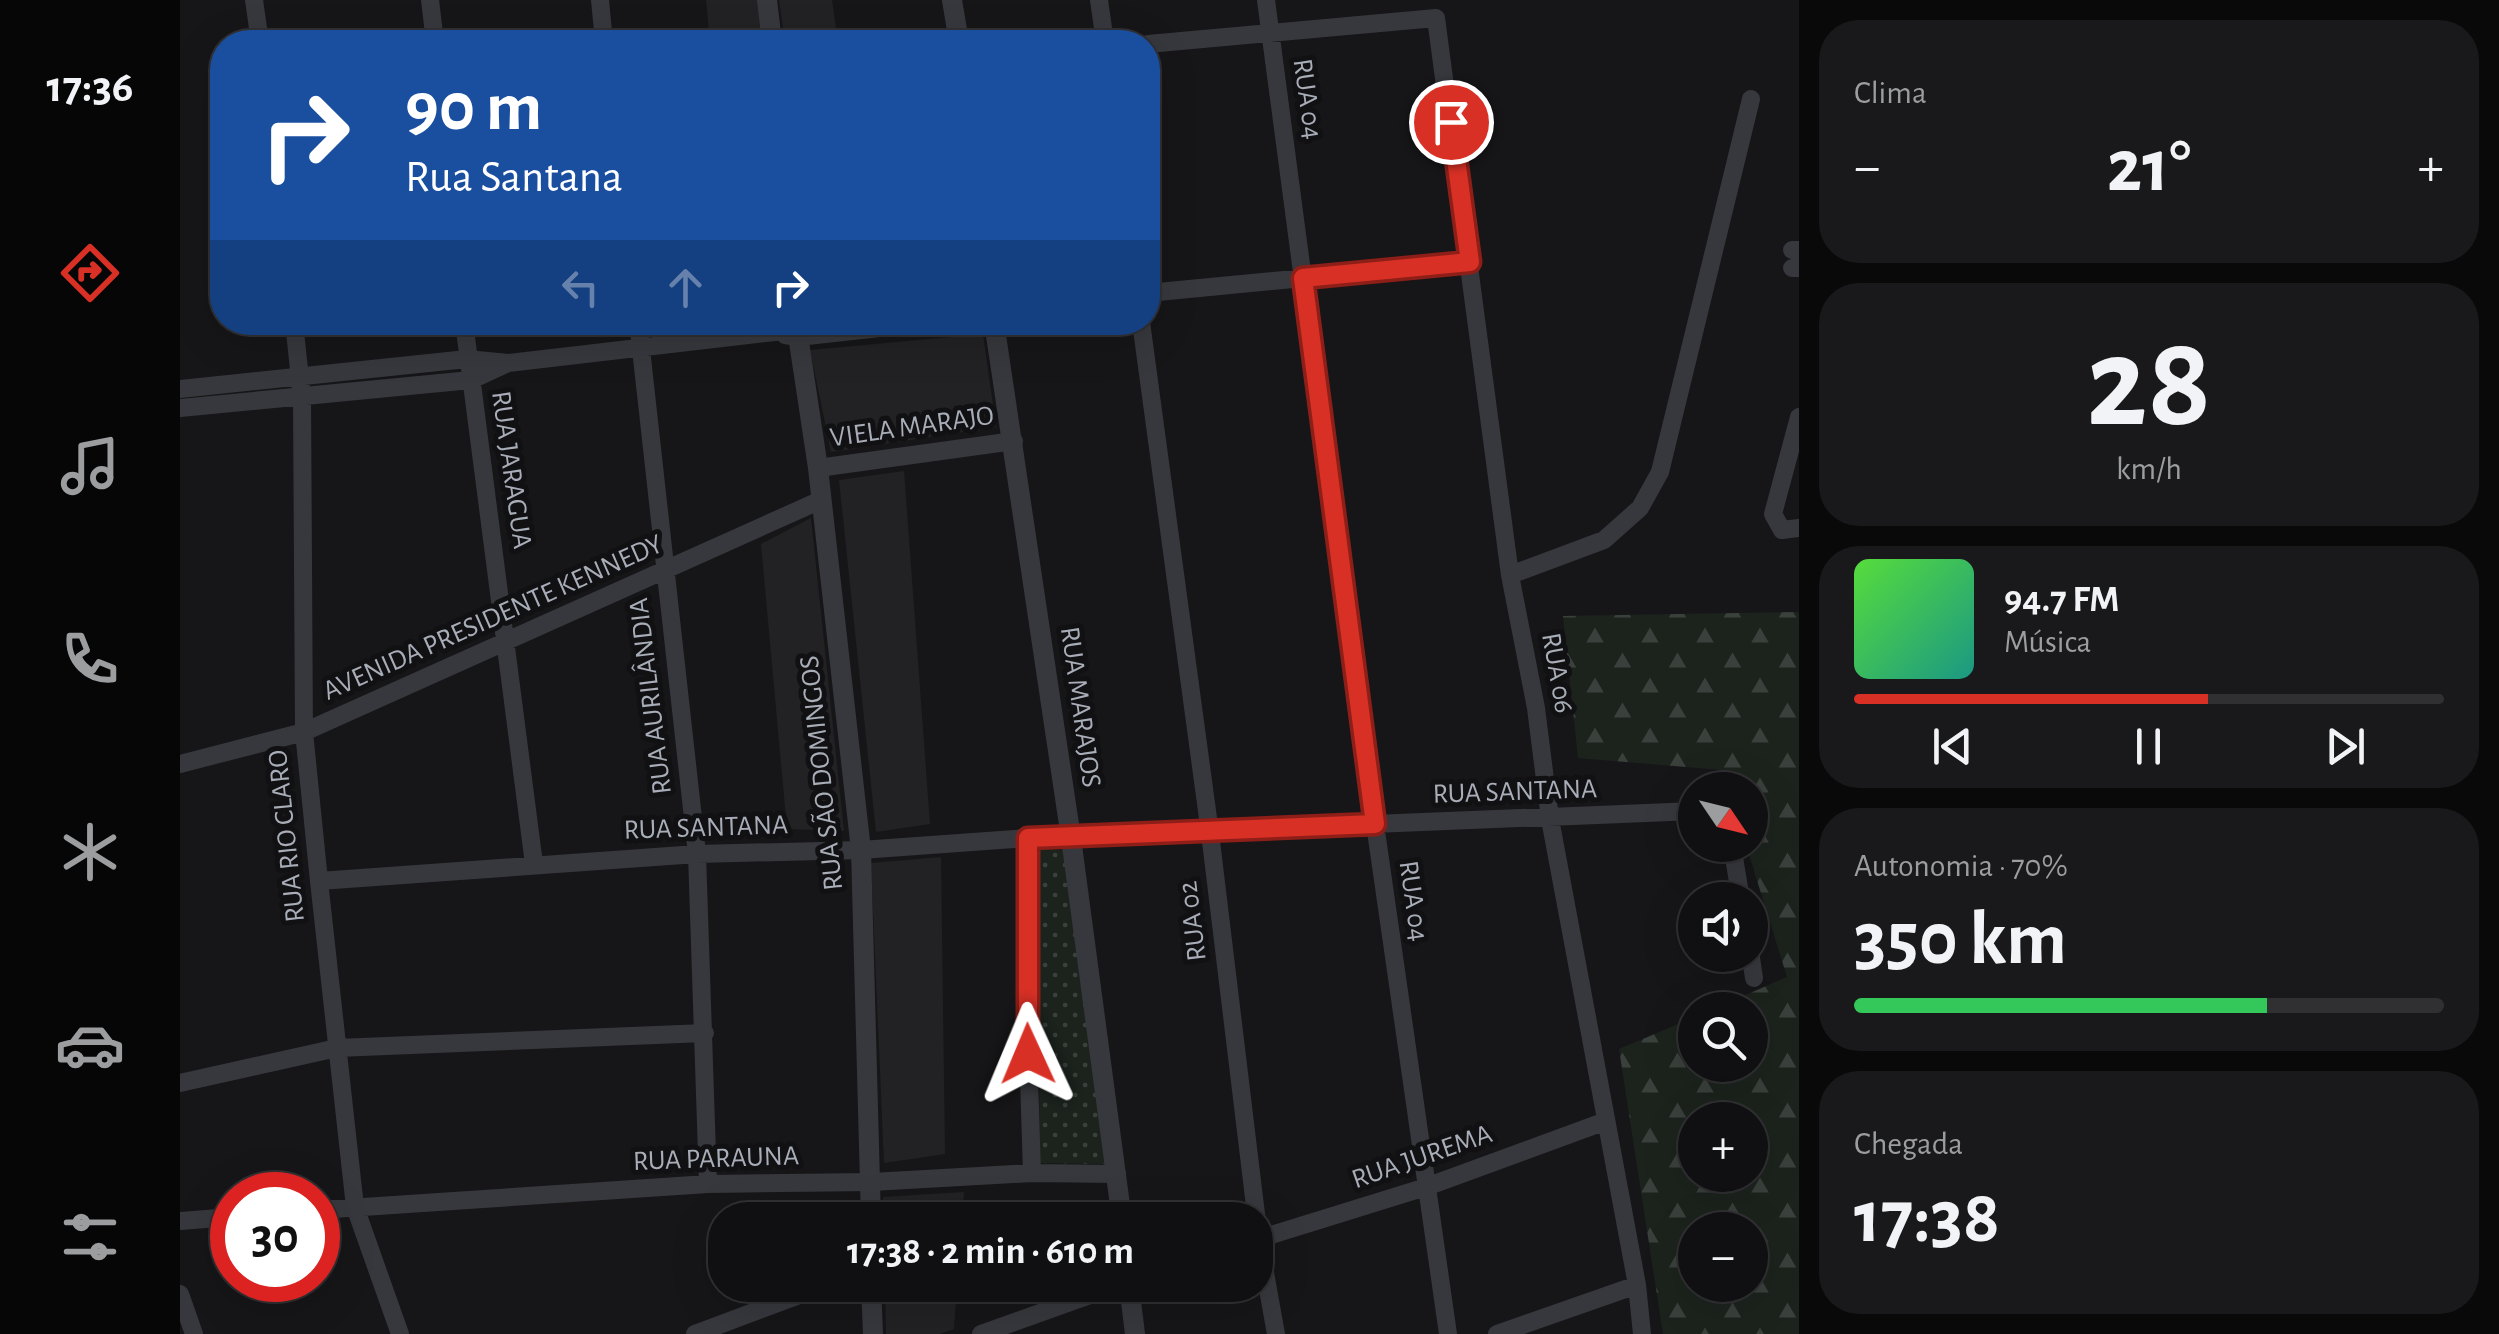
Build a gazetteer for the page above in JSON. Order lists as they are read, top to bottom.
{
  "streets": {
    "street": [
      "RUA 04",
      "VIELA MARAJO",
      "RUA JARAGUA",
      "AVENIDA PRESIDENTE KENNEDY",
      "RUA 06",
      "RUA AURILÂNDIA",
      "RUA MARAJOS",
      "RUA SÃO DOMINGOS",
      "RUA SANTANA",
      "RUA RIO CLARO",
      "RUA 02",
      "RUA JUREMA",
      "RUA PARAUNA"
    ]
  },
  "crossings": [
    ["RUA 04", "RUA 06"],
    ["RUA 04", "RUA SANTANA"],
    ["RUA 04", "RUA JUREMA"],
    ["VIELA MARAJO", "RUA MARAJOS"],
    ["VIELA MARAJO", "RUA SÃO DOMINGOS"],
    ["RUA JARAGUA", "AVENIDA PRESIDENTE KENNEDY"],
    ["RUA JARAGUA", "RUA SANTANA"],
    ["AVENIDA PRESIDENTE KENNEDY", "RUA AURILÂNDIA"],
    ["AVENIDA PRESIDENTE KENNEDY", "RUA SÃO DOMINGOS"],
    ["AVENIDA PRESIDENTE KENNEDY", "RUA RIO CLARO"],
    ["RUA 06", "RUA SANTANA"],
    ["RUA 06", "RUA JUREMA"],
    ["RUA AURILÂNDIA", "RUA SANTANA"],
    ["RUA AURILÂNDIA", "RUA PARAUNA"],
    ["RUA MARAJOS", "RUA SANTANA"],
    ["RUA MARAJOS", "RUA PARAUNA"],
    ["RUA SÃO DOMINGOS", "RUA SANTANA"],
    ["RUA SÃO DOMINGOS", "RUA PARAUNA"],
    ["RUA SANTANA", "RUA RIO CLARO"],
    ["RUA SANTANA", "RUA 02"],
    ["RUA RIO CLARO", "RUA PARAUNA"]
  ],
  "north": "bottom right",
  "page": {
    "tabs": "17:36",
    "tile": [
      "Clima",
      ["28", "km/h"],
      ["Autonomia · 70%", "350 km"],
      ["Chegada", "17:38"]
    ],
    "turn": ["90 m", "Rua Santana"],
    "heat": ["−", "21°", "+"],
    "song": ["94.7 FM", "Música"],
    "map_buttons": ["+", "−"],
    "limit": "30",
    "trip": "17:38 · 2 min · 610 m"
  }
}
